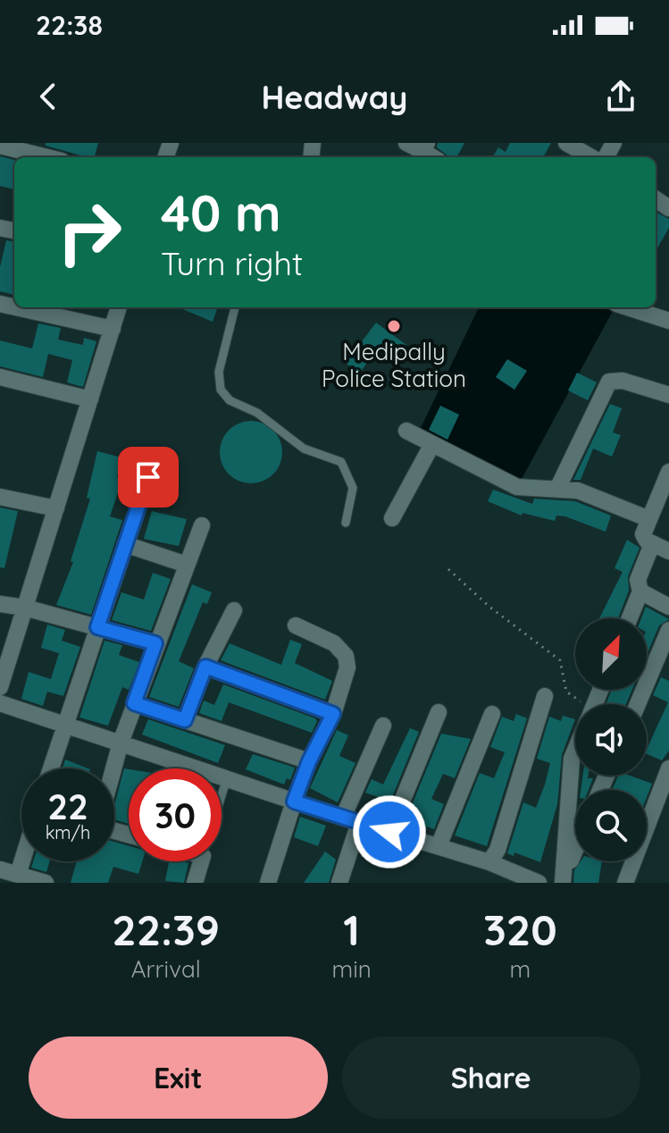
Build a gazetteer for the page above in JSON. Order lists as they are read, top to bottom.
{
  "places": ["Medipally Police Station"],
  "north": "top right",
  "page": {
    "status": "22:38",
    "header": "Headway",
    "turn": ["40 m", "Turn right"],
    "speed": "22 km/h",
    "limit": "30",
    "eta": [
      "22:39",
      "Arrival",
      "1",
      "min",
      "320",
      "m"
    ],
    "buttons": ["Exit", "Share"]
  }
}
